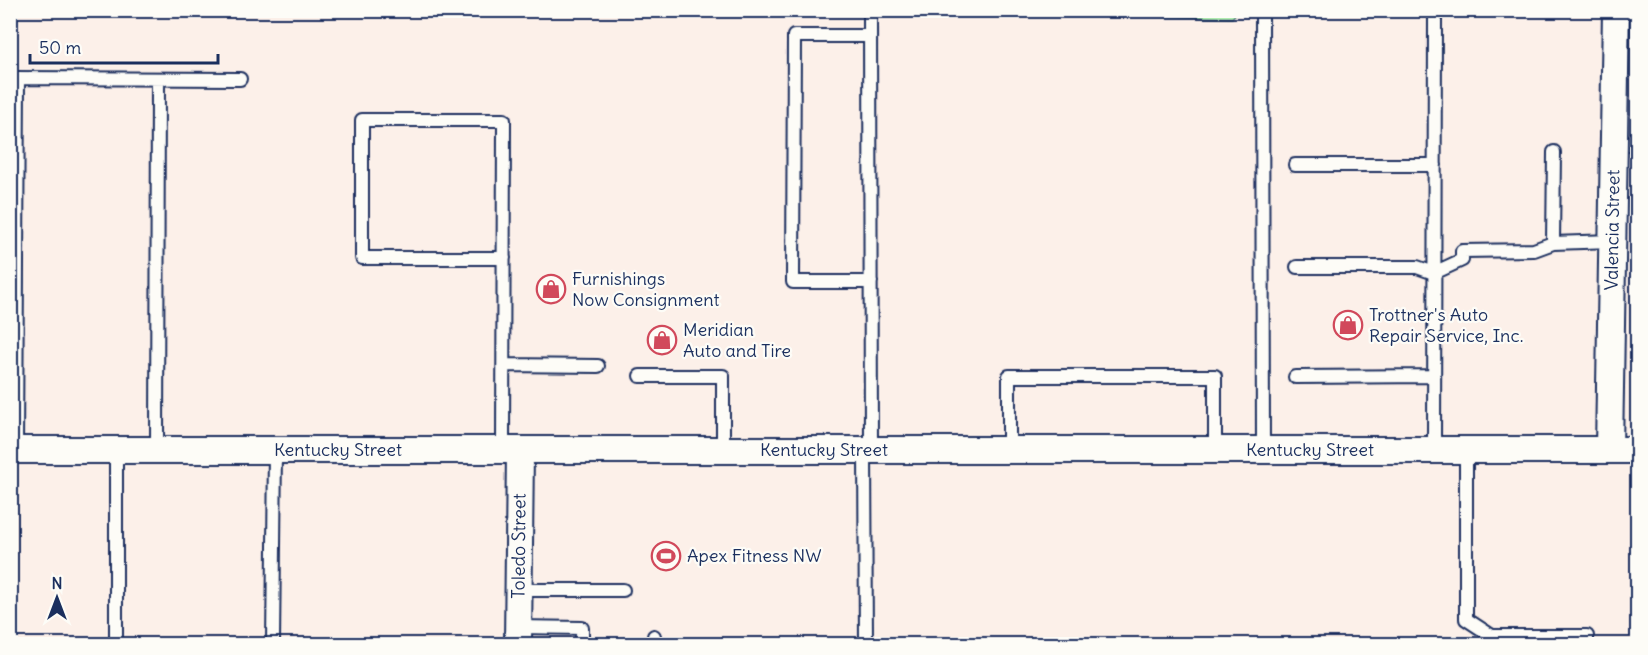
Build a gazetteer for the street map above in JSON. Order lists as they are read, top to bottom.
{
  "streets": {
    "street": ["Valencia Street", "Kentucky Street", "Toledo Street"]
  },
  "crossings": [
    ["Valencia Street", "Kentucky Street"],
    ["Kentucky Street", "Toledo Street"]
  ],
  "places": {
    "shop": ["Furnishings Now Consignment", "Trottner's Auto Repair Service, Inc.", "Meridian Auto and Tire"],
    "sports": ["Apex Fitness NW"]
  },
  "scale_bar": "50 m",
  "north": "top"
}
